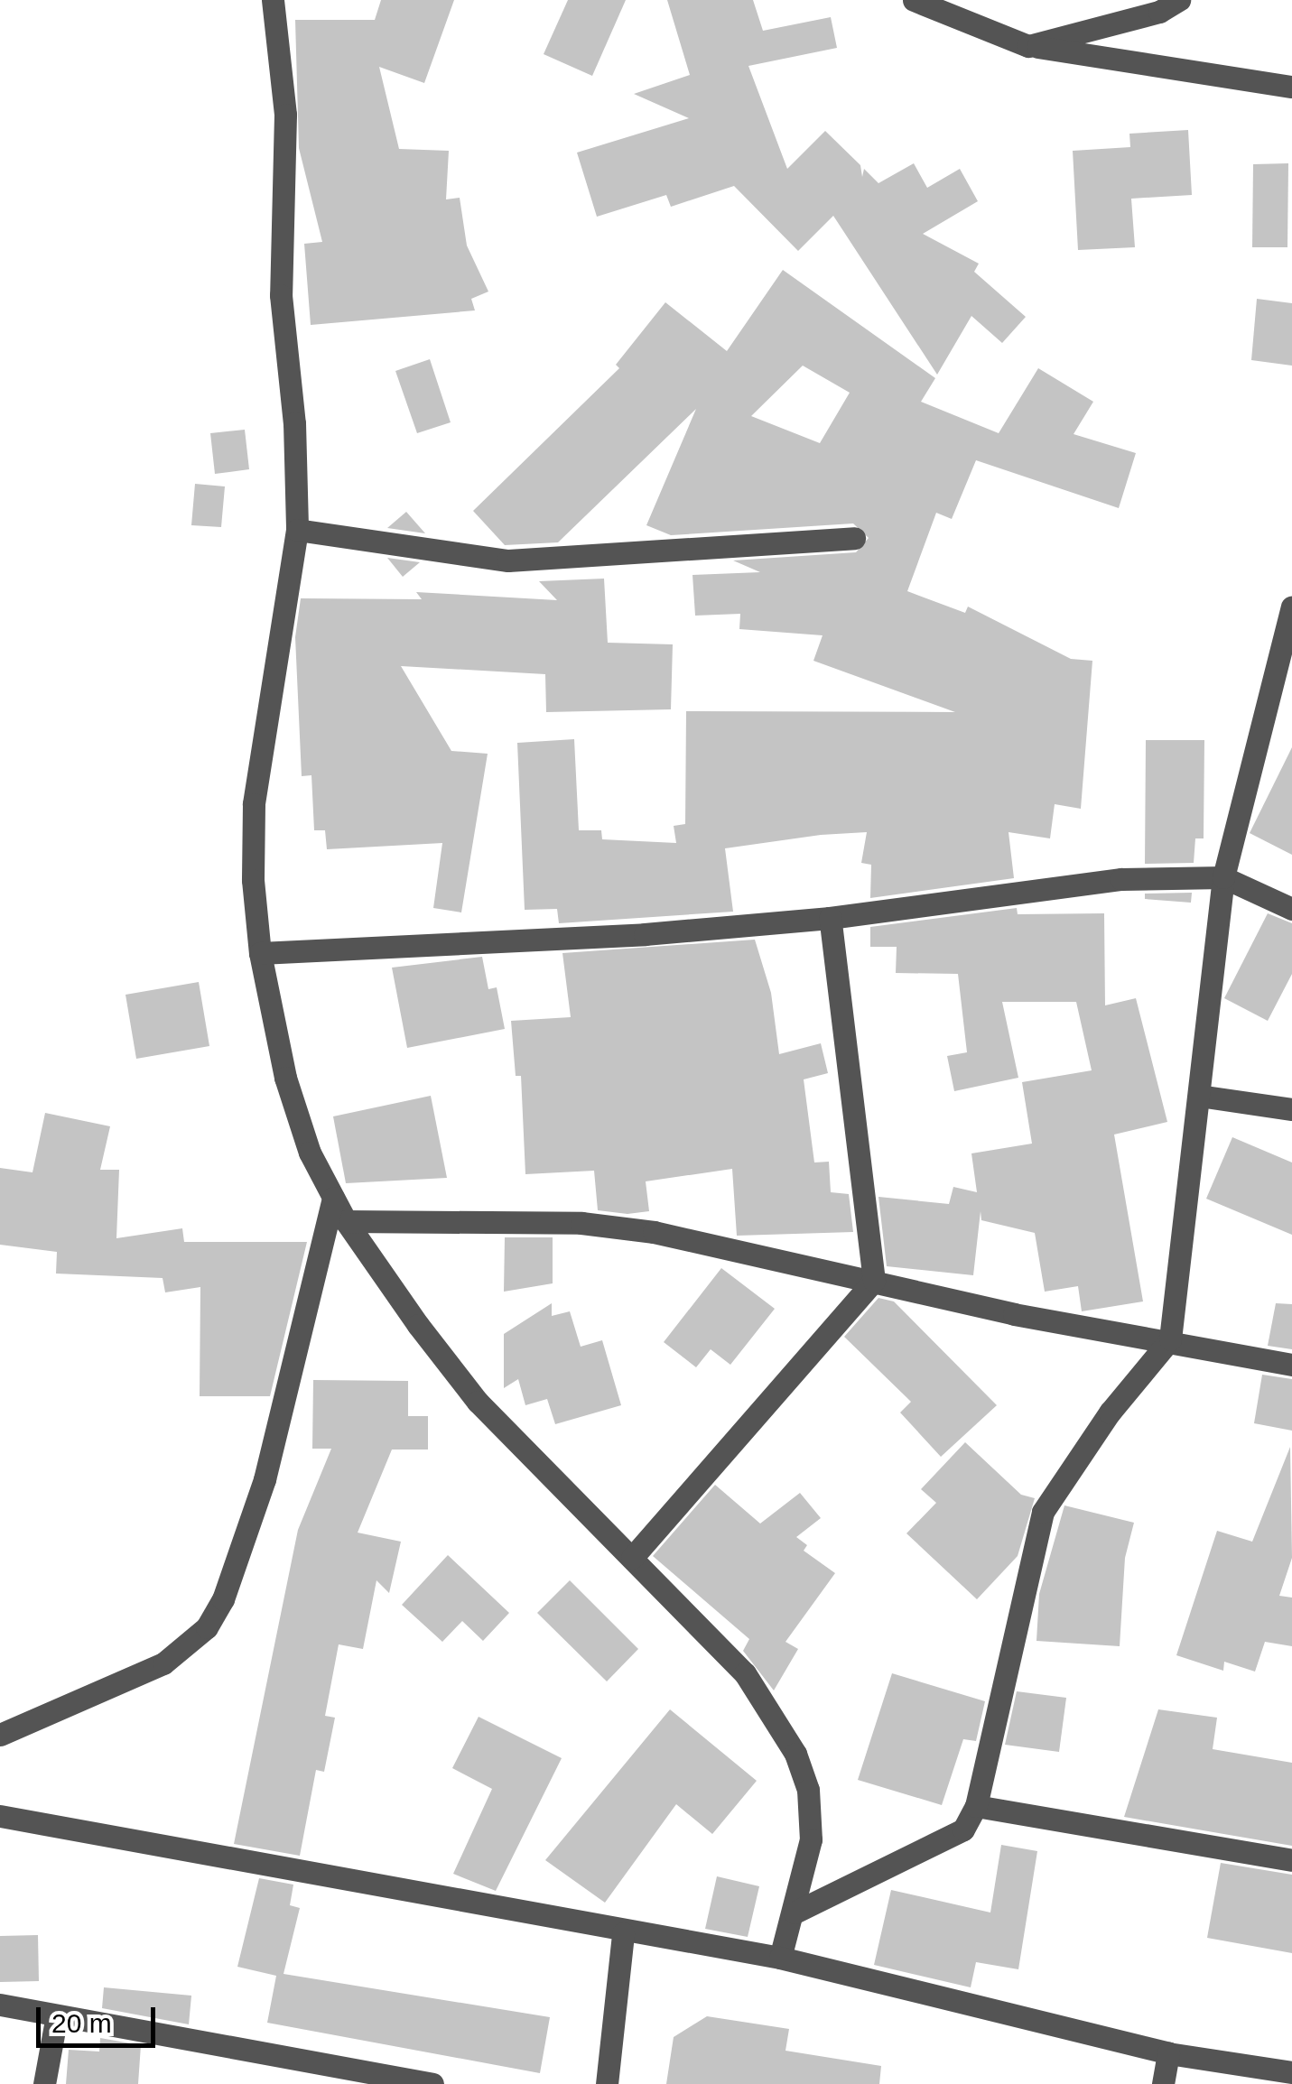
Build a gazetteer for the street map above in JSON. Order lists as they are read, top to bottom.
{
  "scale_bar": "20 m"
}
